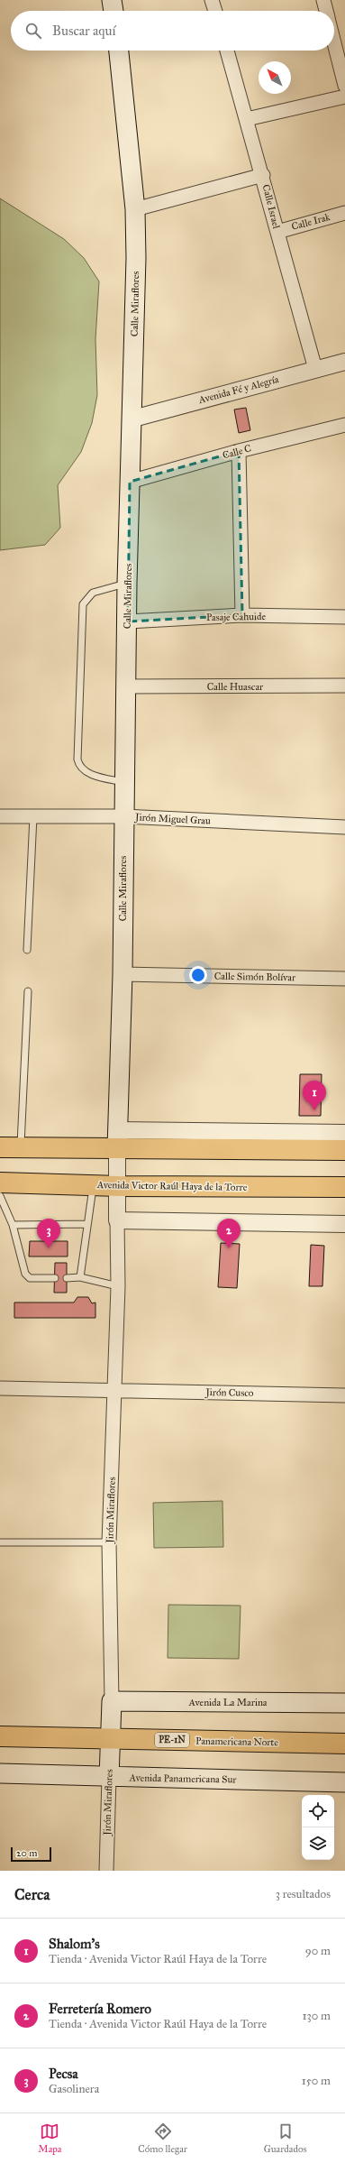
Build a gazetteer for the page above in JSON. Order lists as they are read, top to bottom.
{
  "streets": {
    "main road": [
      "Calle Miraflores",
      "Avenida Victor Raúl Haya de la Torre",
      "Jirón Miraflores",
      "Avenida La Marina",
      "PE-1N",
      "Panamericana Norte",
      "Avenida Panamericana Sur"
    ],
    "street": [
      "Calle Israel",
      "Calle Irak",
      "Avenida Fé y Alegría",
      "Calle C",
      "Pasaje Cahuide",
      "Calle Huascar",
      "Jirón Miguel Grau",
      "Calle Simón Bolívar",
      "Jirón Cusco"
    ]
  },
  "crossings": [
    ["Calle Israel", "Calle Irak"],
    ["Calle Israel", "Avenida Fé y Alegría"],
    ["Calle Miraflores", "Avenida Fé y Alegría"],
    ["Calle Miraflores", "Calle C"],
    ["Calle Miraflores", "Pasaje Cahuide"],
    ["Calle Miraflores", "Calle Huascar"],
    ["Calle Miraflores", "Jirón Miguel Grau"],
    ["Calle Miraflores", "Calle Simón Bolívar"],
    ["Calle Miraflores", "Jirón Miraflores"],
    ["Avenida Victor Raúl Haya de la Torre", "Jirón Miraflores"],
    ["Jirón Cusco", "Jirón Miraflores"],
    ["Jirón Miraflores", "Avenida La Marina"],
    ["Jirón Miraflores", "Panamericana Norte"],
    ["Jirón Miraflores", "Avenida Panamericana Sur"]
  ],
  "scale_bar": "20 m",
  "north": "top left",
  "page": {
    "search": "Buscar aquí",
    "pins": ["1", "2", "3"],
    "scale": "20 m",
    "heading": ["Cerca", "3 resultados"],
    "list": [
      {
        "mark": "1",
        "name": "Shalom's",
        "note": "Tienda · Avenida Victor Raúl Haya de la Torre",
        "value": "90 m"
      },
      {
        "mark": "2",
        "name": "Ferretería Romero",
        "note": "Tienda · Avenida Victor Raúl Haya de la Torre",
        "value": "130 m"
      },
      {
        "mark": "3",
        "name": "Pecsa",
        "note": "Gasolinera",
        "value": "150 m"
      }
    ],
    "nav": ["Mapa", "Cómo llegar", "Guardados"]
  }
}
